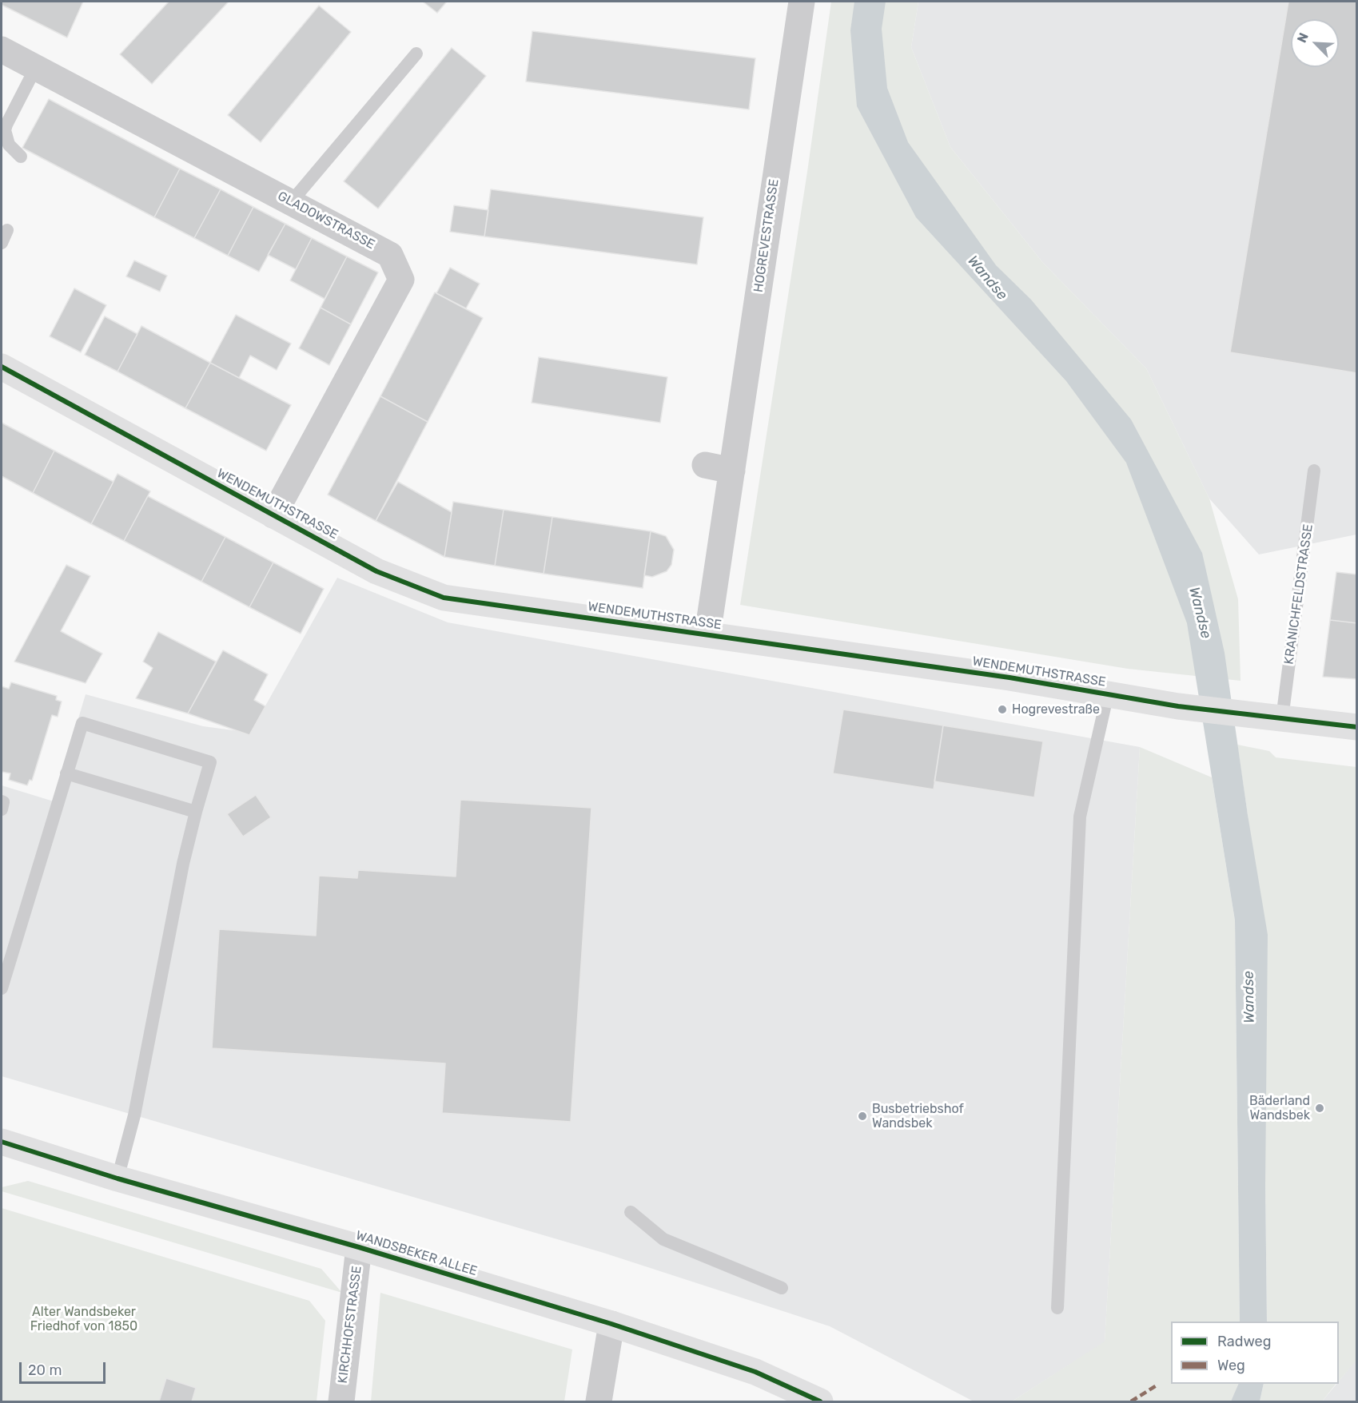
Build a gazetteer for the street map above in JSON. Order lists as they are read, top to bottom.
{
  "streets": {
    "street": [
      "GLADOWSTRASSE",
      "HOGREVESTRASSE",
      "WENDEMUTHSTRASSE",
      "WANDSBEKER ALLEE",
      "KIRCHHOFSTRASSE"
    ],
    "lane": ["KRANICHFELDSTRASSE"]
  },
  "crossings": [
    ["GLADOWSTRASSE", "WENDEMUTHSTRASSE"],
    ["HOGREVESTRASSE", "WENDEMUTHSTRASSE"],
    ["WENDEMUTHSTRASSE", "KRANICHFELDSTRASSE"],
    ["WANDSBEKER ALLEE", "KIRCHHOFSTRASSE"]
  ],
  "water": ["Wandse"],
  "parks": ["Alter Wandsbeker Friedhof von 1850"],
  "places": ["Hogrevestraße", "Bäderland Wandsbek", "Busbetriebshof Wandsbek"],
  "legend": ["Radweg", "Weg"],
  "scale_bar": "20 m",
  "north": "top left"
}
